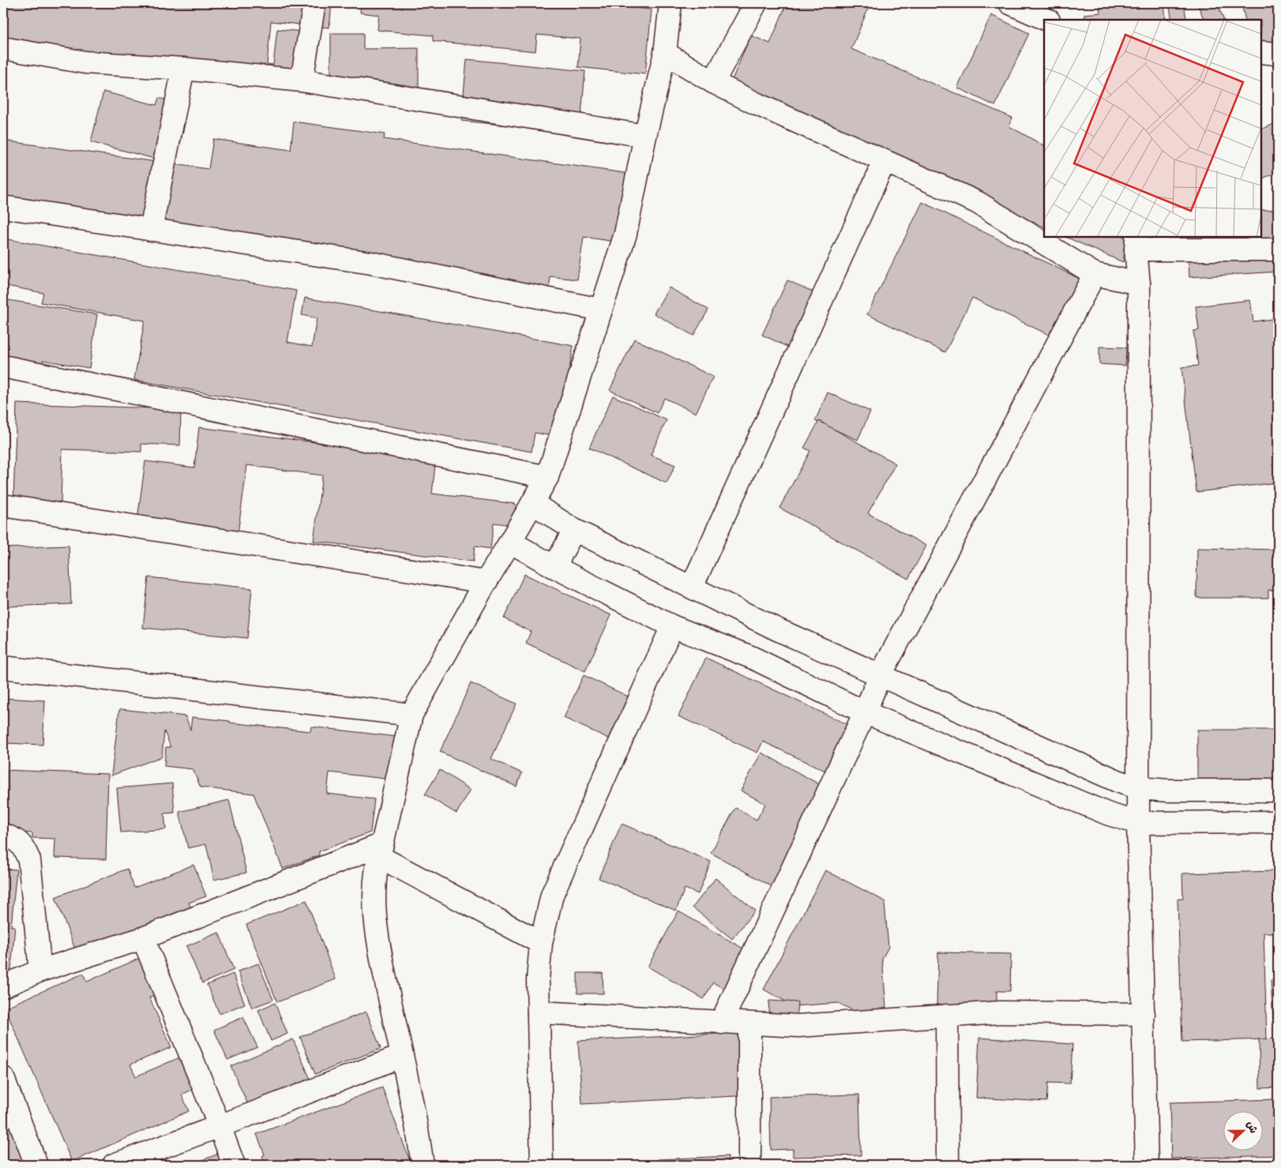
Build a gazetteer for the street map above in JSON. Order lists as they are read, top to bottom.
{
  "north": "right"
}
